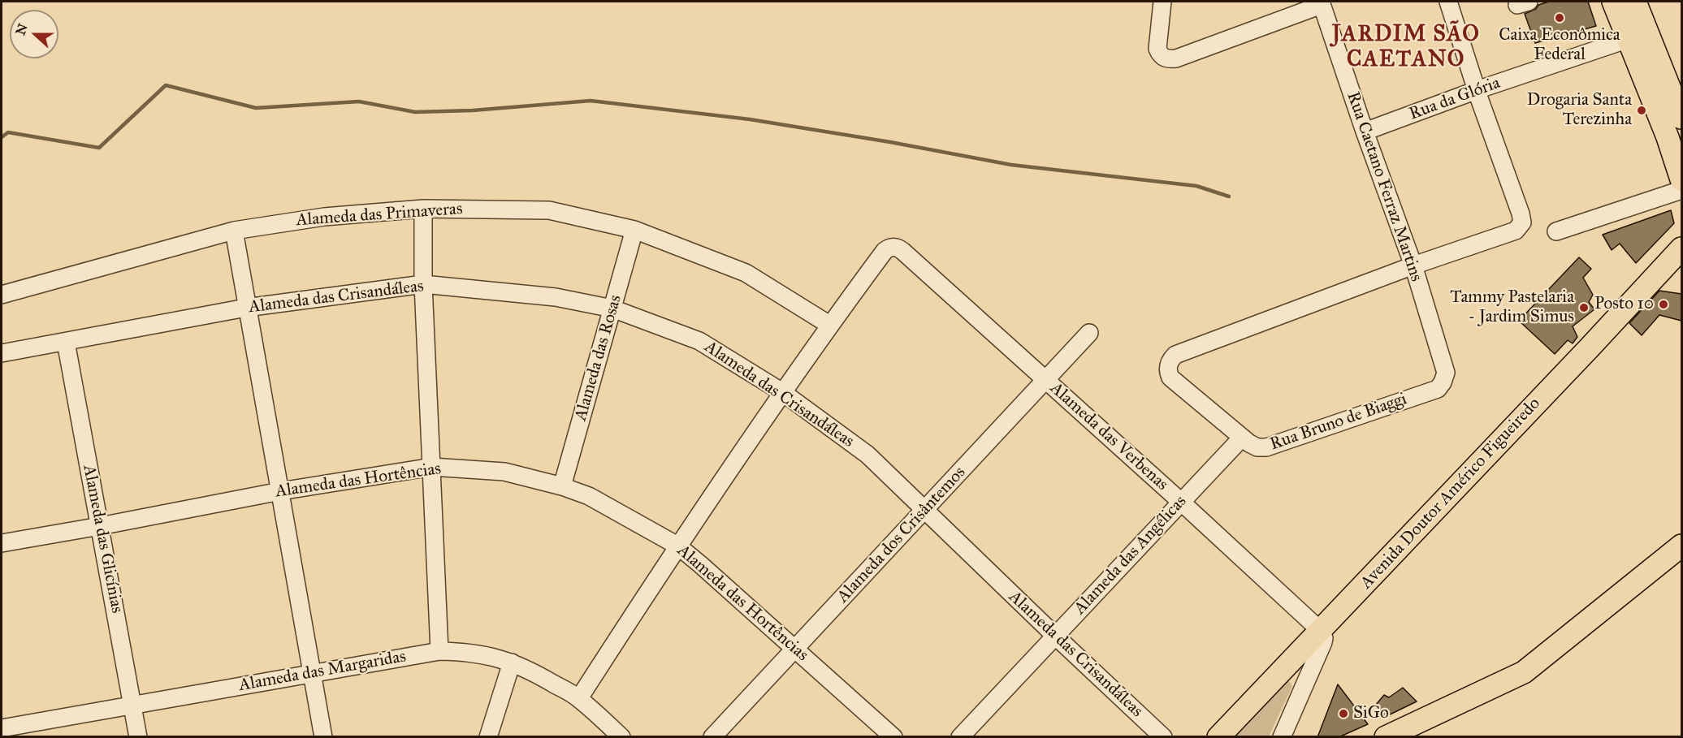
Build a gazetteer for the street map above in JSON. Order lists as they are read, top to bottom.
{
  "streets": {
    "main road": ["Avenida Doutor Américo Figueiredo"],
    "street": [
      "Rua da Glória",
      "Rua Caetano Ferraz Martins",
      "Alameda das Primaveras",
      "Alameda das Crisandáleas",
      "Alameda das Rosas",
      "Rua Bruno de Biaggi",
      "Alameda das Verbenas",
      "Alameda das Hortências",
      "Alameda dos Crisântemos",
      "Alameda das Glicínias",
      "Alameda das Angélicas",
      "Alameda das Margaridas"
    ]
  },
  "crossings": [
    ["Rua da Glória", "Rua Caetano Ferraz Martins"],
    ["Rua Caetano Ferraz Martins", "Rua Bruno de Biaggi"],
    ["Alameda das Primaveras", "Alameda das Rosas"],
    ["Alameda das Primaveras", "Alameda das Verbenas"],
    ["Alameda das Crisandáleas", "Alameda das Rosas"],
    ["Alameda das Crisandáleas", "Alameda dos Crisântemos"],
    ["Alameda das Crisandáleas", "Alameda das Glicínias"],
    ["Alameda das Crisandáleas", "Alameda das Angélicas"],
    ["Alameda das Rosas", "Alameda das Hortências"],
    ["Rua Bruno de Biaggi", "Alameda das Angélicas"],
    ["Alameda das Verbenas", "Avenida Doutor Américo Figueiredo"],
    ["Alameda das Verbenas", "Alameda dos Crisântemos"],
    ["Alameda das Verbenas", "Alameda das Angélicas"],
    ["Alameda das Hortências", "Alameda dos Crisântemos"],
    ["Alameda das Hortências", "Alameda das Glicínias"],
    ["Alameda das Glicínias", "Alameda das Margaridas"]
  ],
  "districts": ["JARDIM SÃO CAETANO"],
  "places": [
    "Caixa Econômica Federal",
    "Drogaria Santa Terezinha",
    "Posto 10",
    "Tammy Pastelaria - Jardim Simus",
    "SiGo"
  ],
  "north": "left"
}
